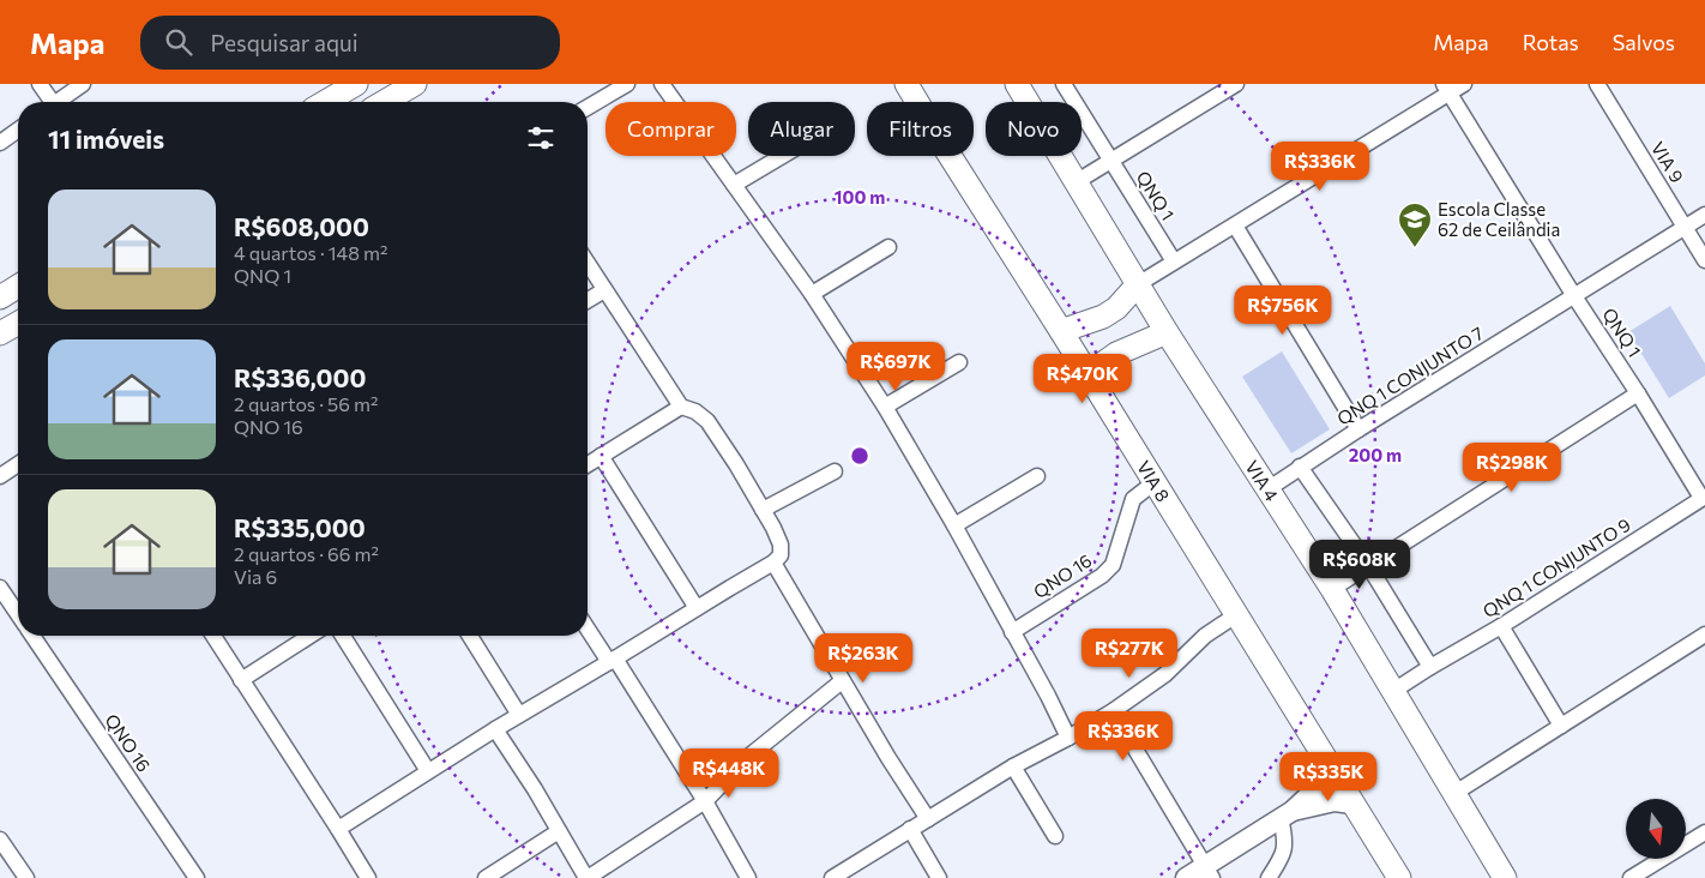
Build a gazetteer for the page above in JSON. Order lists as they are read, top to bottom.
{
  "streets": {
    "main road": ["VIA 8", "VIA 4"],
    "street": [
      "VIA 9",
      "QNQ 1",
      "QNQ 1 CONJUNTO 7",
      "QNQ 1 CONJUNTO 9",
      "QNO 16"
    ]
  },
  "crossings": [
    ["QNQ 1", "QNQ 1 CONJUNTO 7"],
    ["QNQ 1", "QNQ 1 CONJUNTO 9"],
    ["QNQ 1 CONJUNTO 7", "VIA 4"],
    ["VIA 8", "QNO 16"]
  ],
  "places": {
    "school or university": ["Escola Classe 62 de Ceilândia"]
  },
  "north": "bottom",
  "page": {
    "header": "Mapa",
    "search": "Pesquisar aqui",
    "nav": ["Mapa", "Rotas", "Salvos"],
    "chip": [
      "Comprar",
      "Alugar",
      "Filtros",
      "Novo"
    ],
    "heading": "11 imóveis",
    "price": [
      "R$336K",
      "R$756K",
      "R$697K",
      "R$470K",
      "R$298K",
      "R$608K",
      "R$277K",
      "R$263K",
      "R$336K",
      "R$448K",
      "R$335K"
    ],
    "list": [
      {
        "name": "R$608,000",
        "note": "4 quartos · 148 m² · QNQ 1"
      },
      {
        "name": "R$336,000",
        "note": "2 quartos · 56 m² · QNO 16"
      },
      {
        "name": "R$335,000",
        "note": "2 quartos · 66 m² · Via 6"
      }
    ]
  },
  "rings": ["100 m", "200 m"]
}
